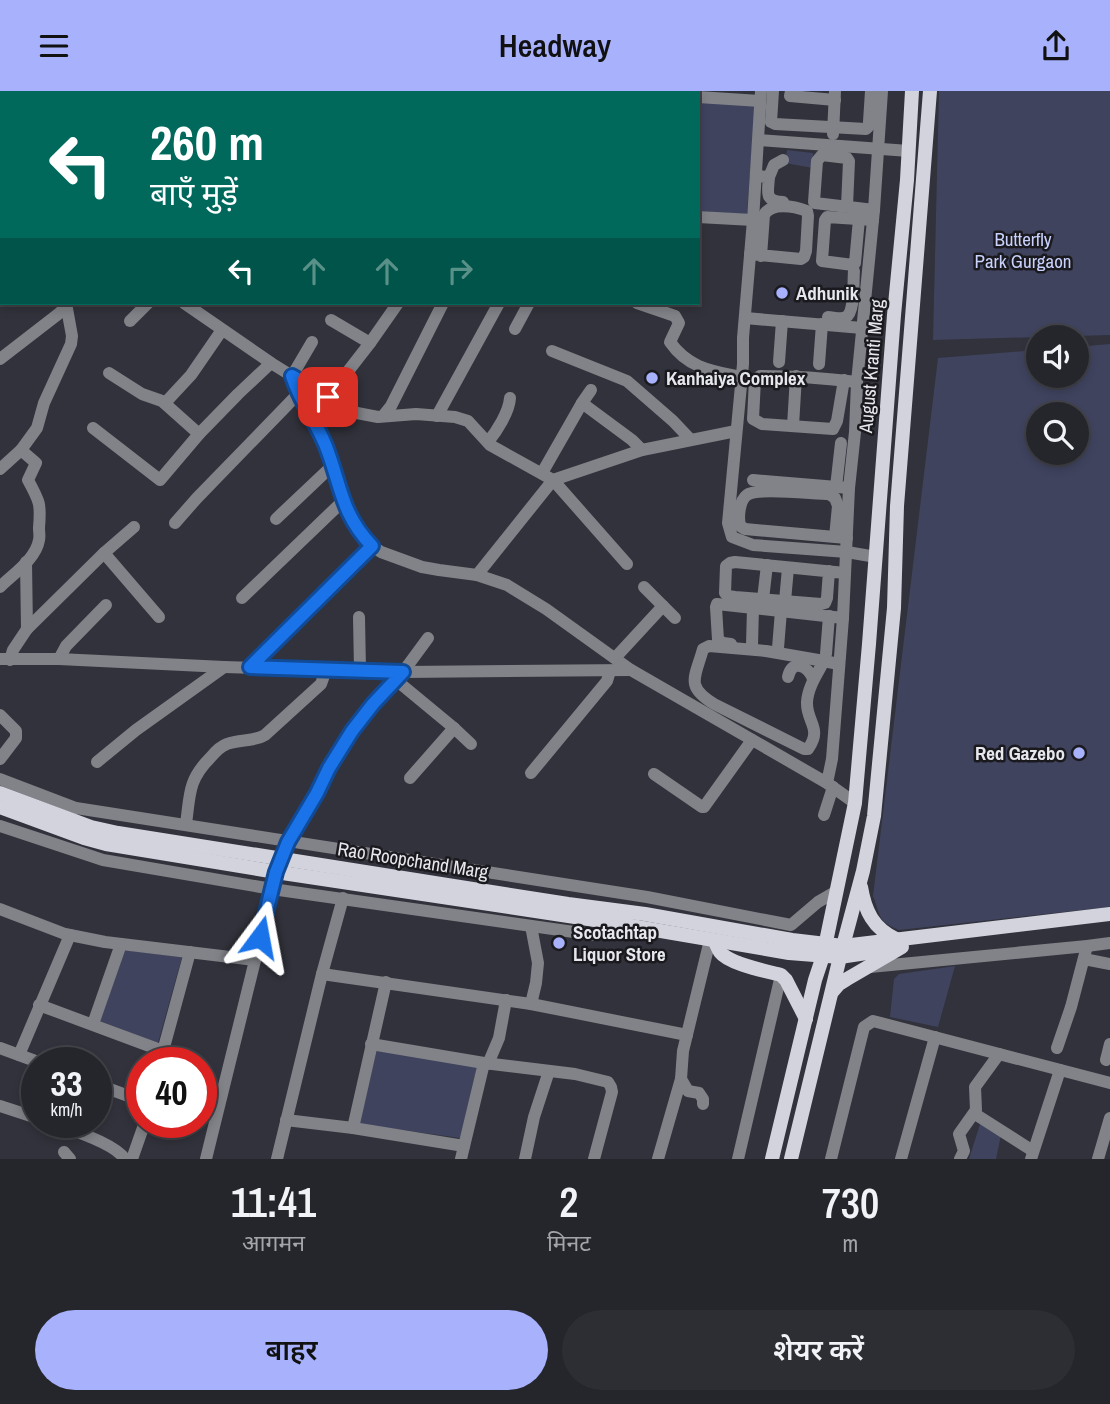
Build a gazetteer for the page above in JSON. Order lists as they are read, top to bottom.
{
  "streets": {
    "main road": ["August Kranti Marg", "Rao Roopchand Marg"]
  },
  "crossings": [
    ["August Kranti Marg", "Rao Roopchand Marg"]
  ],
  "parks": ["Butterfly Park Gurgaon"],
  "places": [
    "Adhunik",
    "Kanhaiya Complex",
    "Red Gazebo",
    "Scotachtap Liquor Store"
  ],
  "page": {
    "header": "Headway",
    "turn": ["260 m", "बाएँ मुड़ें"],
    "speed": "33 km/h",
    "limit": "40",
    "eta": [
      "11:41",
      "आगमन",
      "2",
      "मिनट",
      "730",
      "m"
    ],
    "buttons": ["बाहर", "शेयर करें"]
  }
}
